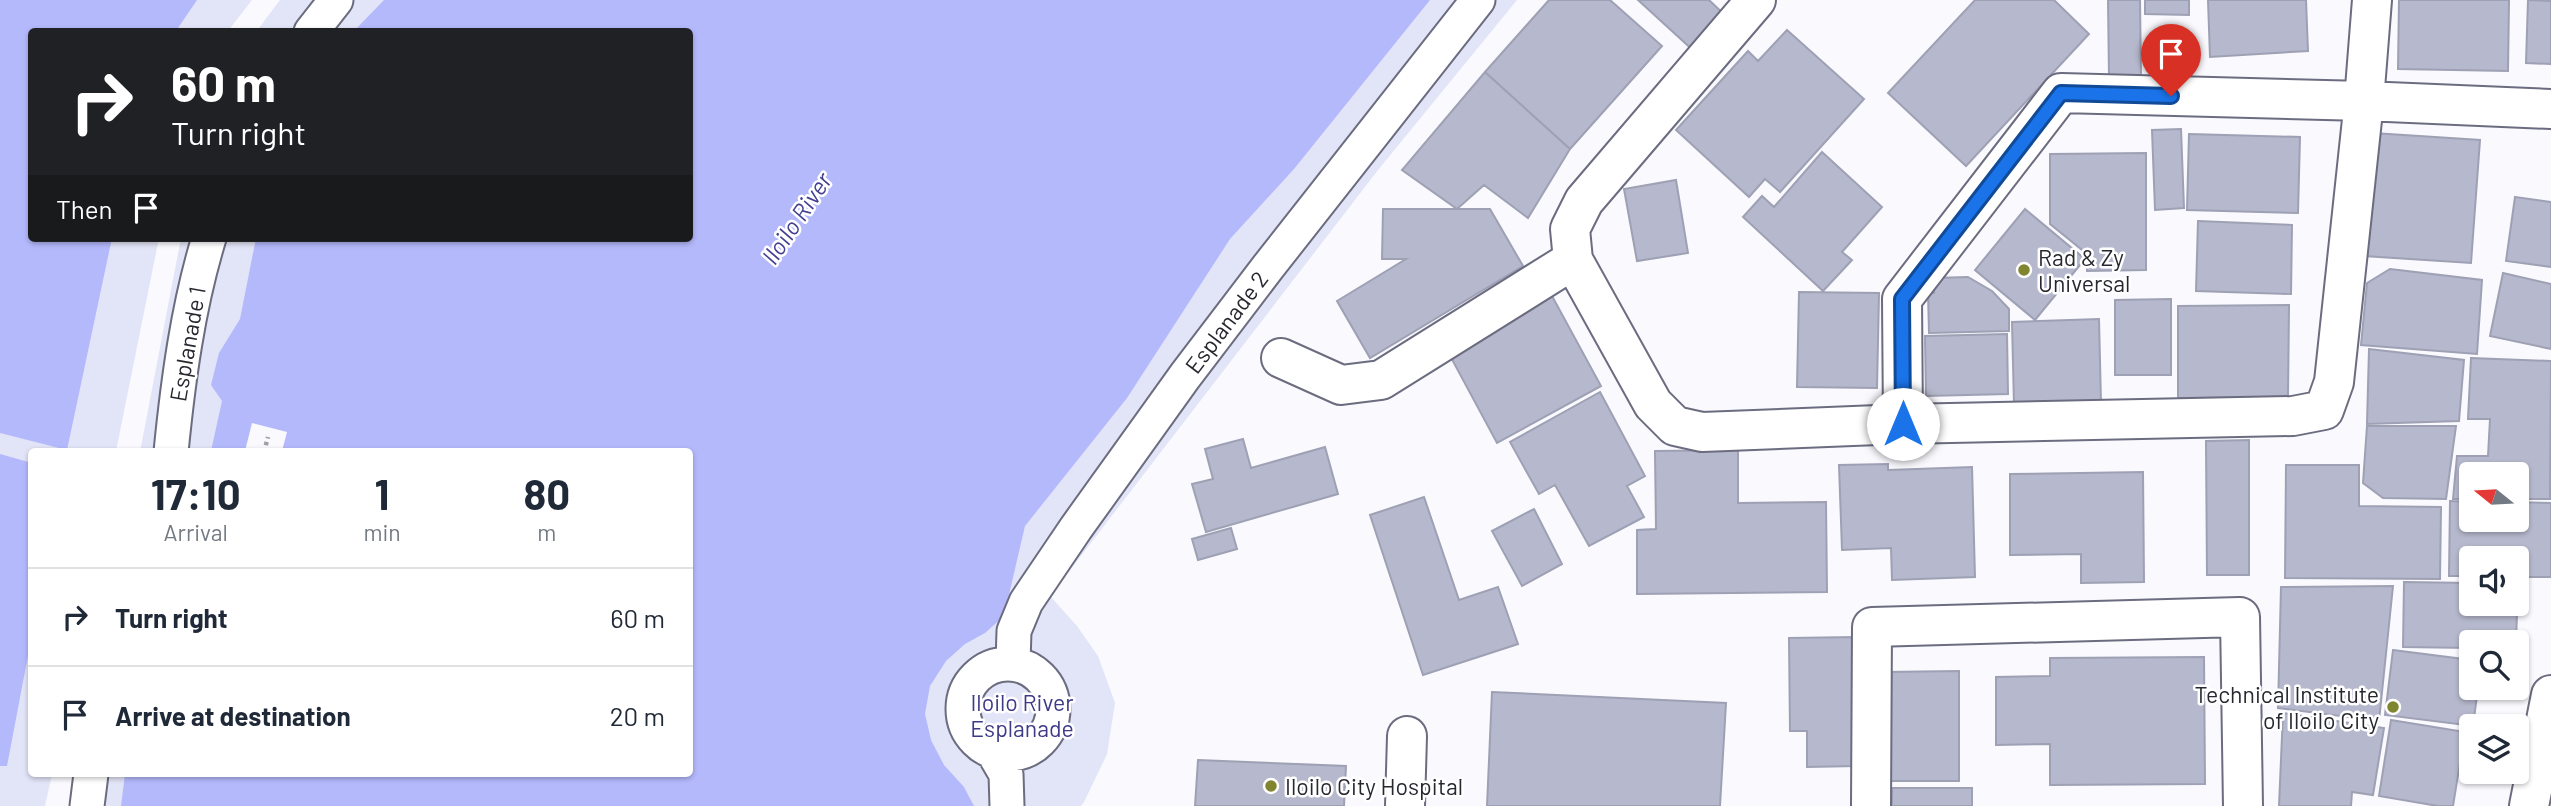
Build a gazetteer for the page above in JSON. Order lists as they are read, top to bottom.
{
  "streets": {
    "street": ["Esplanade 2", "Esplanade 1"]
  },
  "water": ["Iloilo River"],
  "parks": ["Iloilo River Esplanade"],
  "places": ["Rad & Zy Universal", "Technical Institute of Iloilo City", "Iloilo City Hospital"],
  "north": "left",
  "page": {
    "turn": ["60 m", "Turn right"],
    "then": "Then",
    "eta": [
      "17:10",
      "Arrival",
      "1",
      "min",
      "80",
      "m"
    ],
    "list": [
      {
        "name": "Turn right",
        "value": "60 m"
      },
      {
        "name": "Arrive at destination",
        "value": "20 m"
      }
    ]
  }
}
